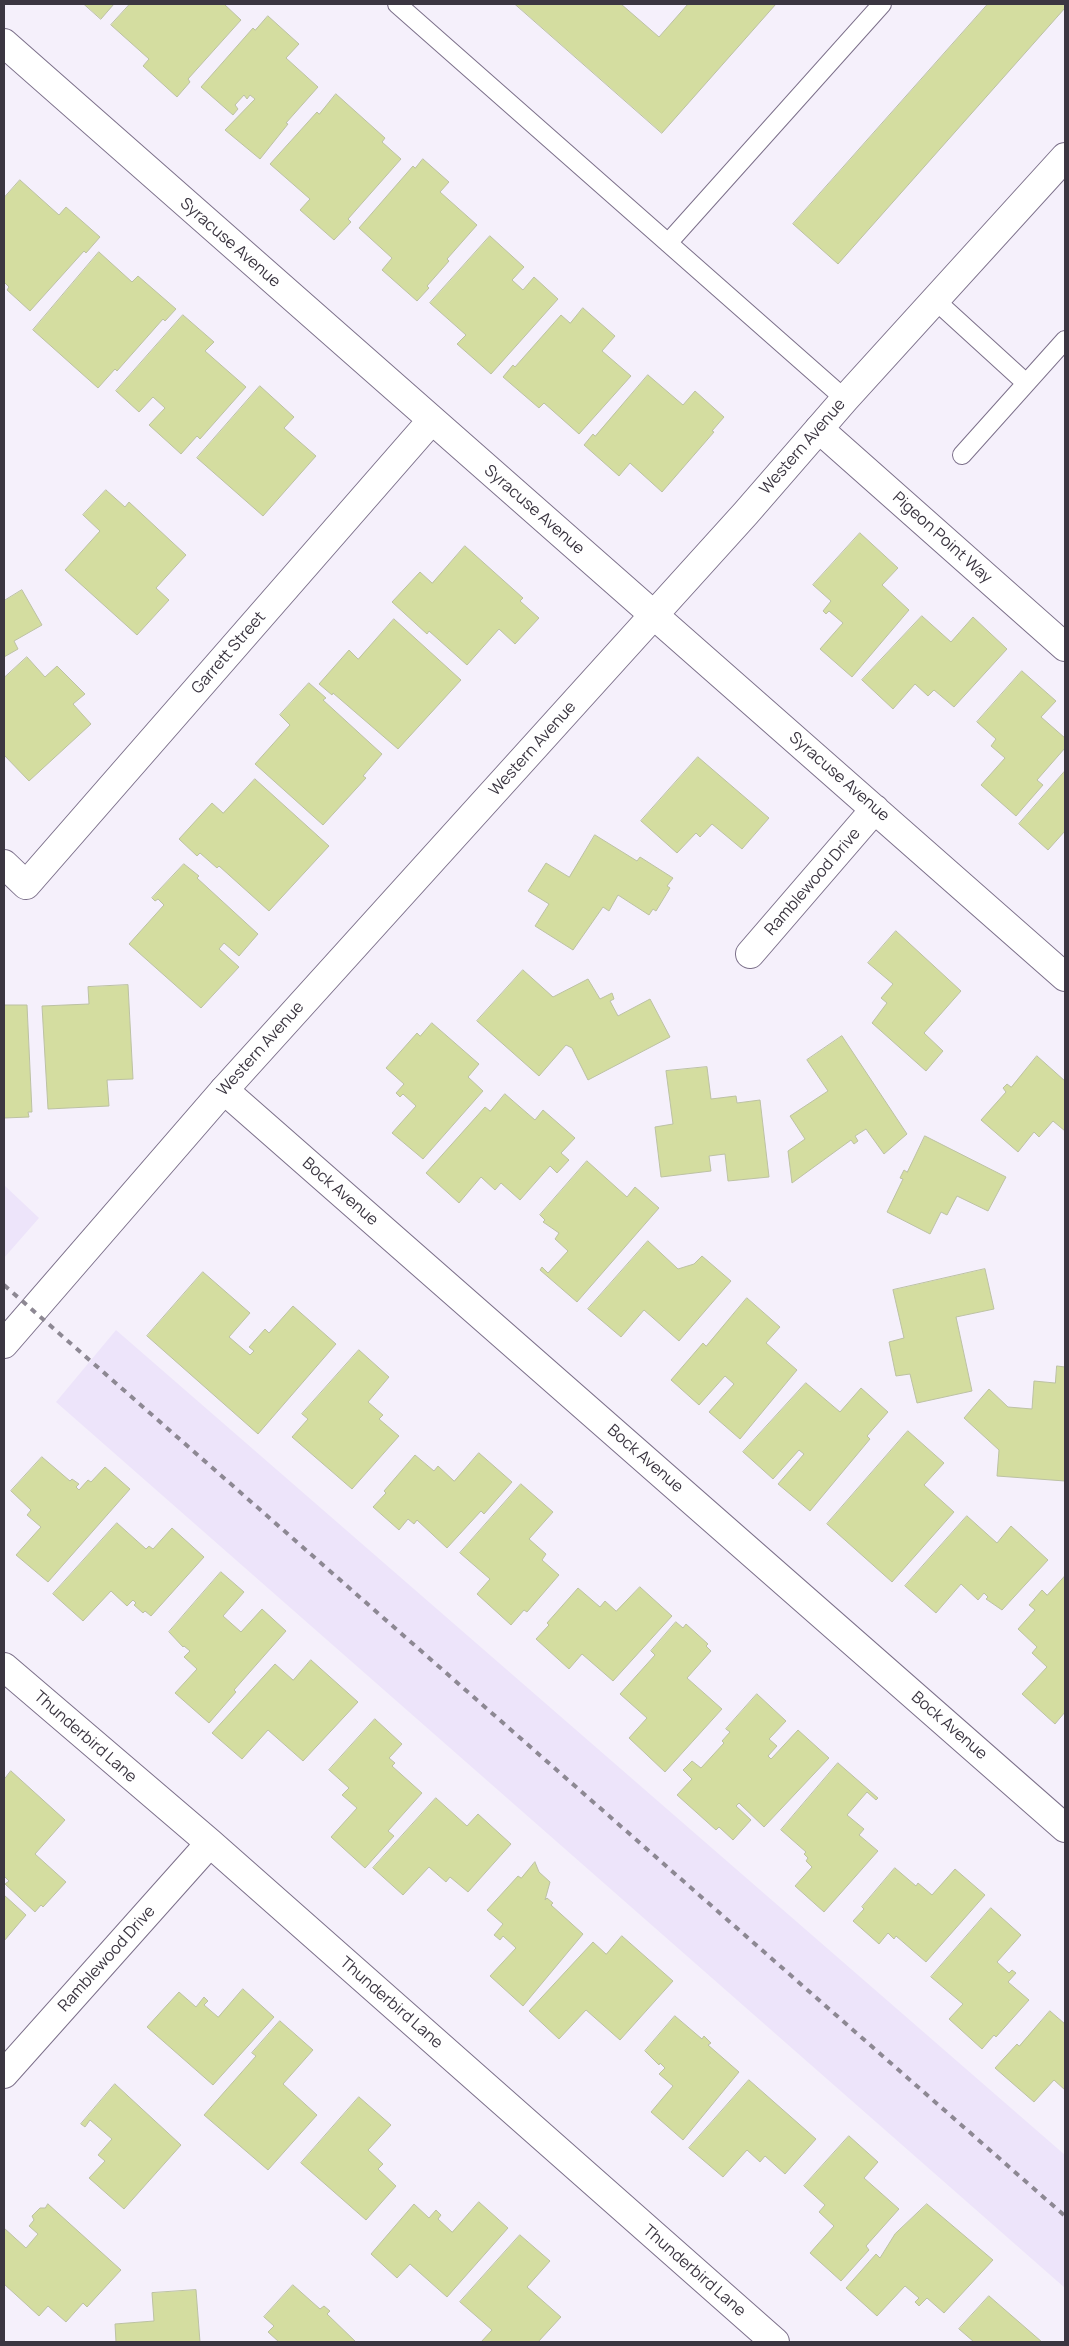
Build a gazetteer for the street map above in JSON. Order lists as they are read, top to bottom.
{
  "streets": {
    "street": [
      "Syracuse Avenue",
      "Western Avenue",
      "Pigeon Point Way",
      "Garrett Street",
      "Ramblewood Drive",
      "Bock Avenue",
      "Thunderbird Lane"
    ]
  },
  "crossings": [
    ["Syracuse Avenue", "Western Avenue"],
    ["Syracuse Avenue", "Garrett Street"],
    ["Syracuse Avenue", "Ramblewood Drive"],
    ["Western Avenue", "Pigeon Point Way"],
    ["Western Avenue", "Bock Avenue"],
    ["Ramblewood Drive", "Thunderbird Lane"]
  ]
}
